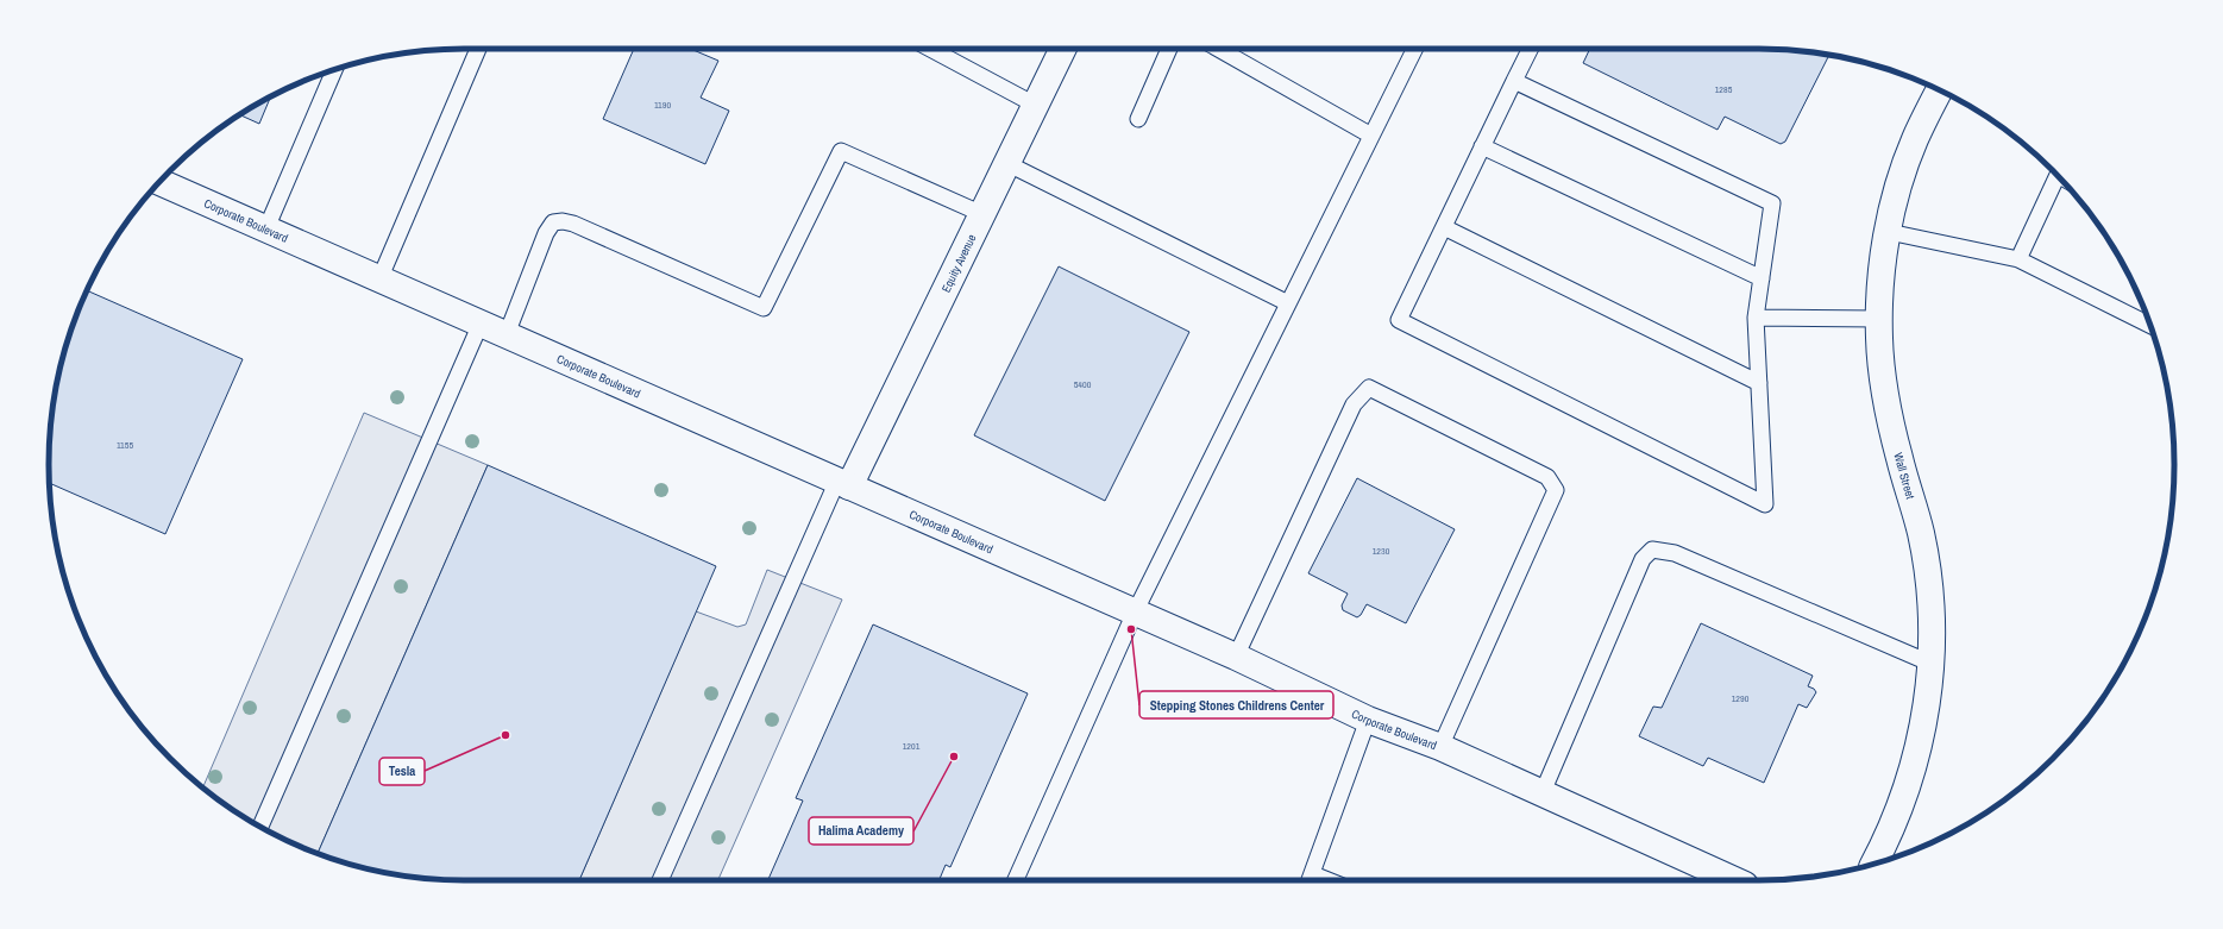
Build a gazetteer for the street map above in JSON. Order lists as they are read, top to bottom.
{
  "streets": {
    "street": ["Corporate Boulevard", "Equity Avenue", "Wall Street"]
  },
  "crossings": [
    ["Corporate Boulevard", "Equity Avenue"]
  ],
  "places": ["Stepping Stones Childrens Center", "Tesla", "Halima Academy"],
  "house_numbers": [
    "1285",
    "1190",
    "5400",
    "1155",
    "1230",
    "1290",
    "1201"
  ]
}
